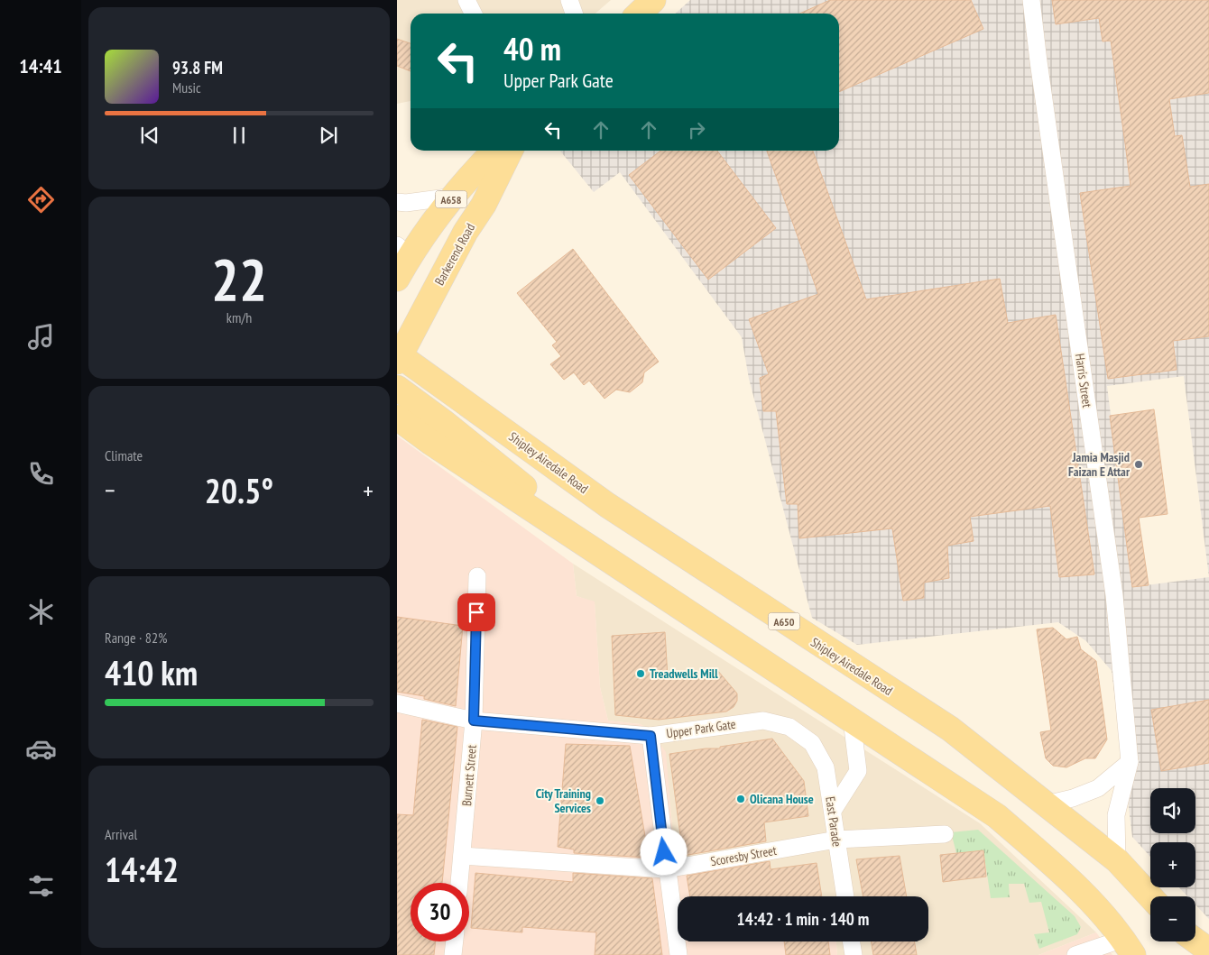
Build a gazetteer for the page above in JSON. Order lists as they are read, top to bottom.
{
  "streets": {
    "main road": [
      "A658",
      "Barkerend Road",
      "Shipley Airedale Road",
      "A650"
    ],
    "street": [
      "Harris Street",
      "Upper Park Gate",
      "Burnett Street",
      "East Parade",
      "Scoresby Street"
    ]
  },
  "crossings": [
    ["Barkerend Road", "Shipley Airedale Road"],
    ["Harris Street", "Shipley Airedale Road"],
    ["Upper Park Gate", "Burnett Street"],
    ["Upper Park Gate", "East Parade"],
    ["Burnett Street", "Scoresby Street"],
    ["East Parade", "Scoresby Street"]
  ],
  "places": [
    "Jamia Masjid Faizan E Attar",
    "Treadwells Mill",
    "Olicana House",
    "City Training Services"
  ],
  "page": {
    "tabs": "14:41",
    "turn": ["40 m", "Upper Park Gate"],
    "song": ["93.8 FM", "Music"],
    "tile": [
      ["22", "km/h"],
      "Climate",
      ["Range · 82%", "410 km"],
      ["Arrival", "14:42"]
    ],
    "heat": ["−", "20.5°", "+"],
    "map_buttons": ["+", "−"],
    "limit": "30",
    "trip": "14:42 · 1 min · 140 m"
  }
}
